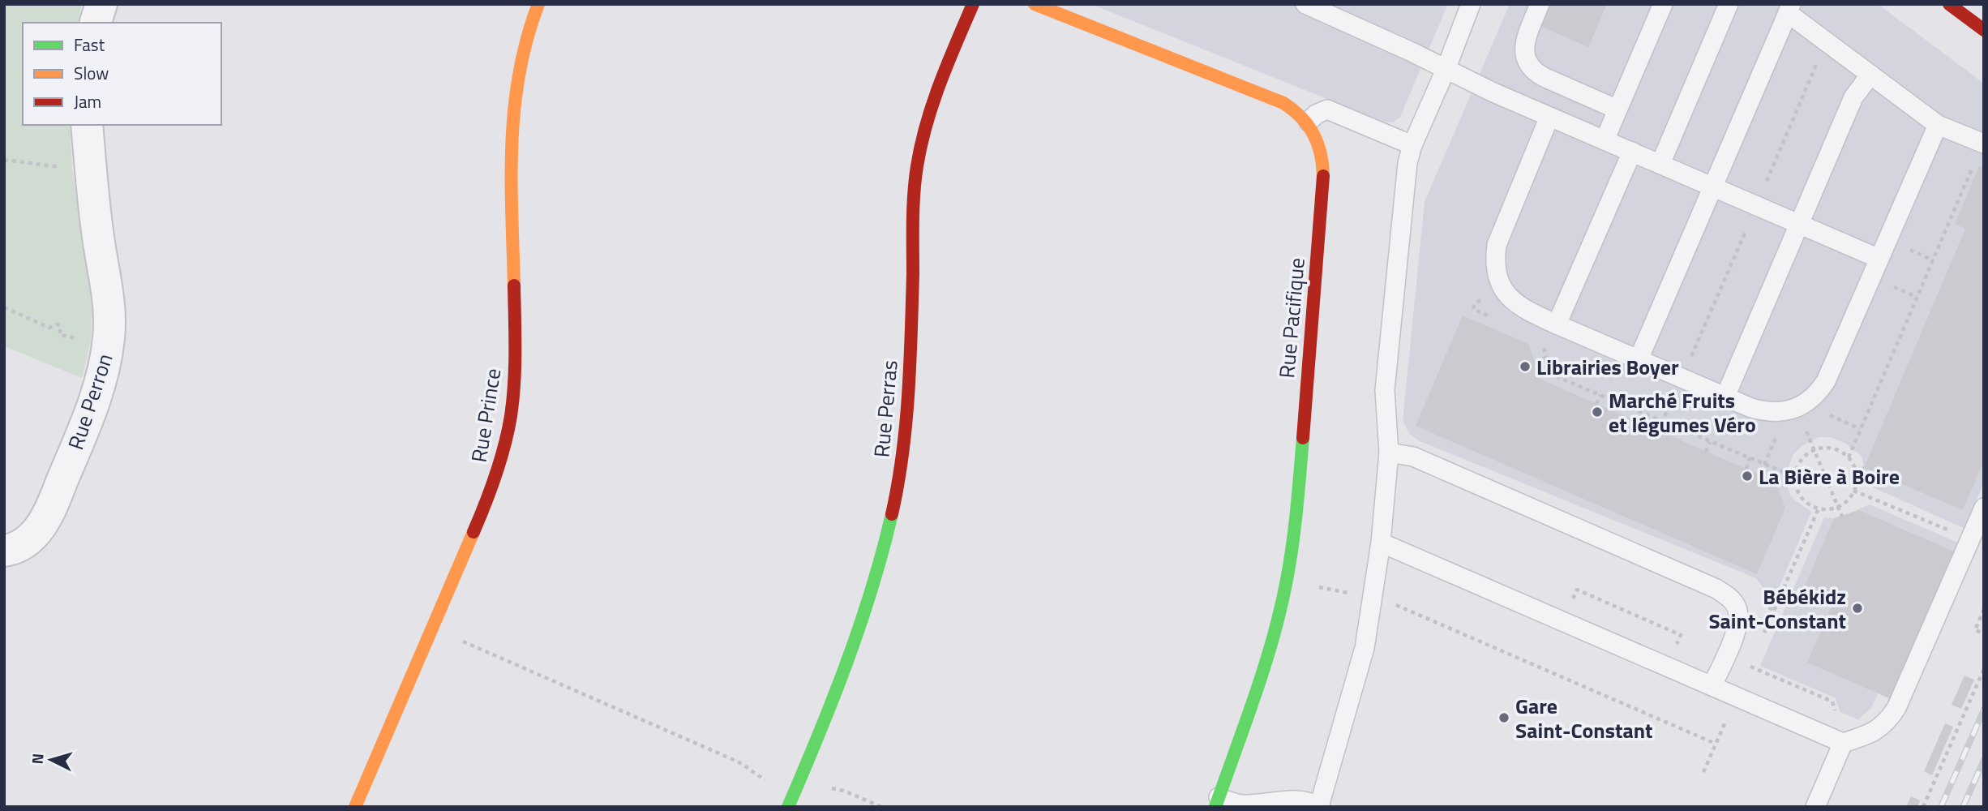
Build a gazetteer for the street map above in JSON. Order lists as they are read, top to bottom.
{
  "streets": {
    "street": [
      "Rue Pacifique",
      "Rue Perron",
      "Rue Perras",
      "Rue Prince"
    ]
  },
  "places": [
    "Librairies Boyer",
    "Marché Fruits et légumes Véro",
    "La Bière à Boire",
    "Bébékidz Saint-Constant",
    "Gare Saint-Constant"
  ],
  "legend": ["Fast", "Slow", "Jam"],
  "north": "left"
}
